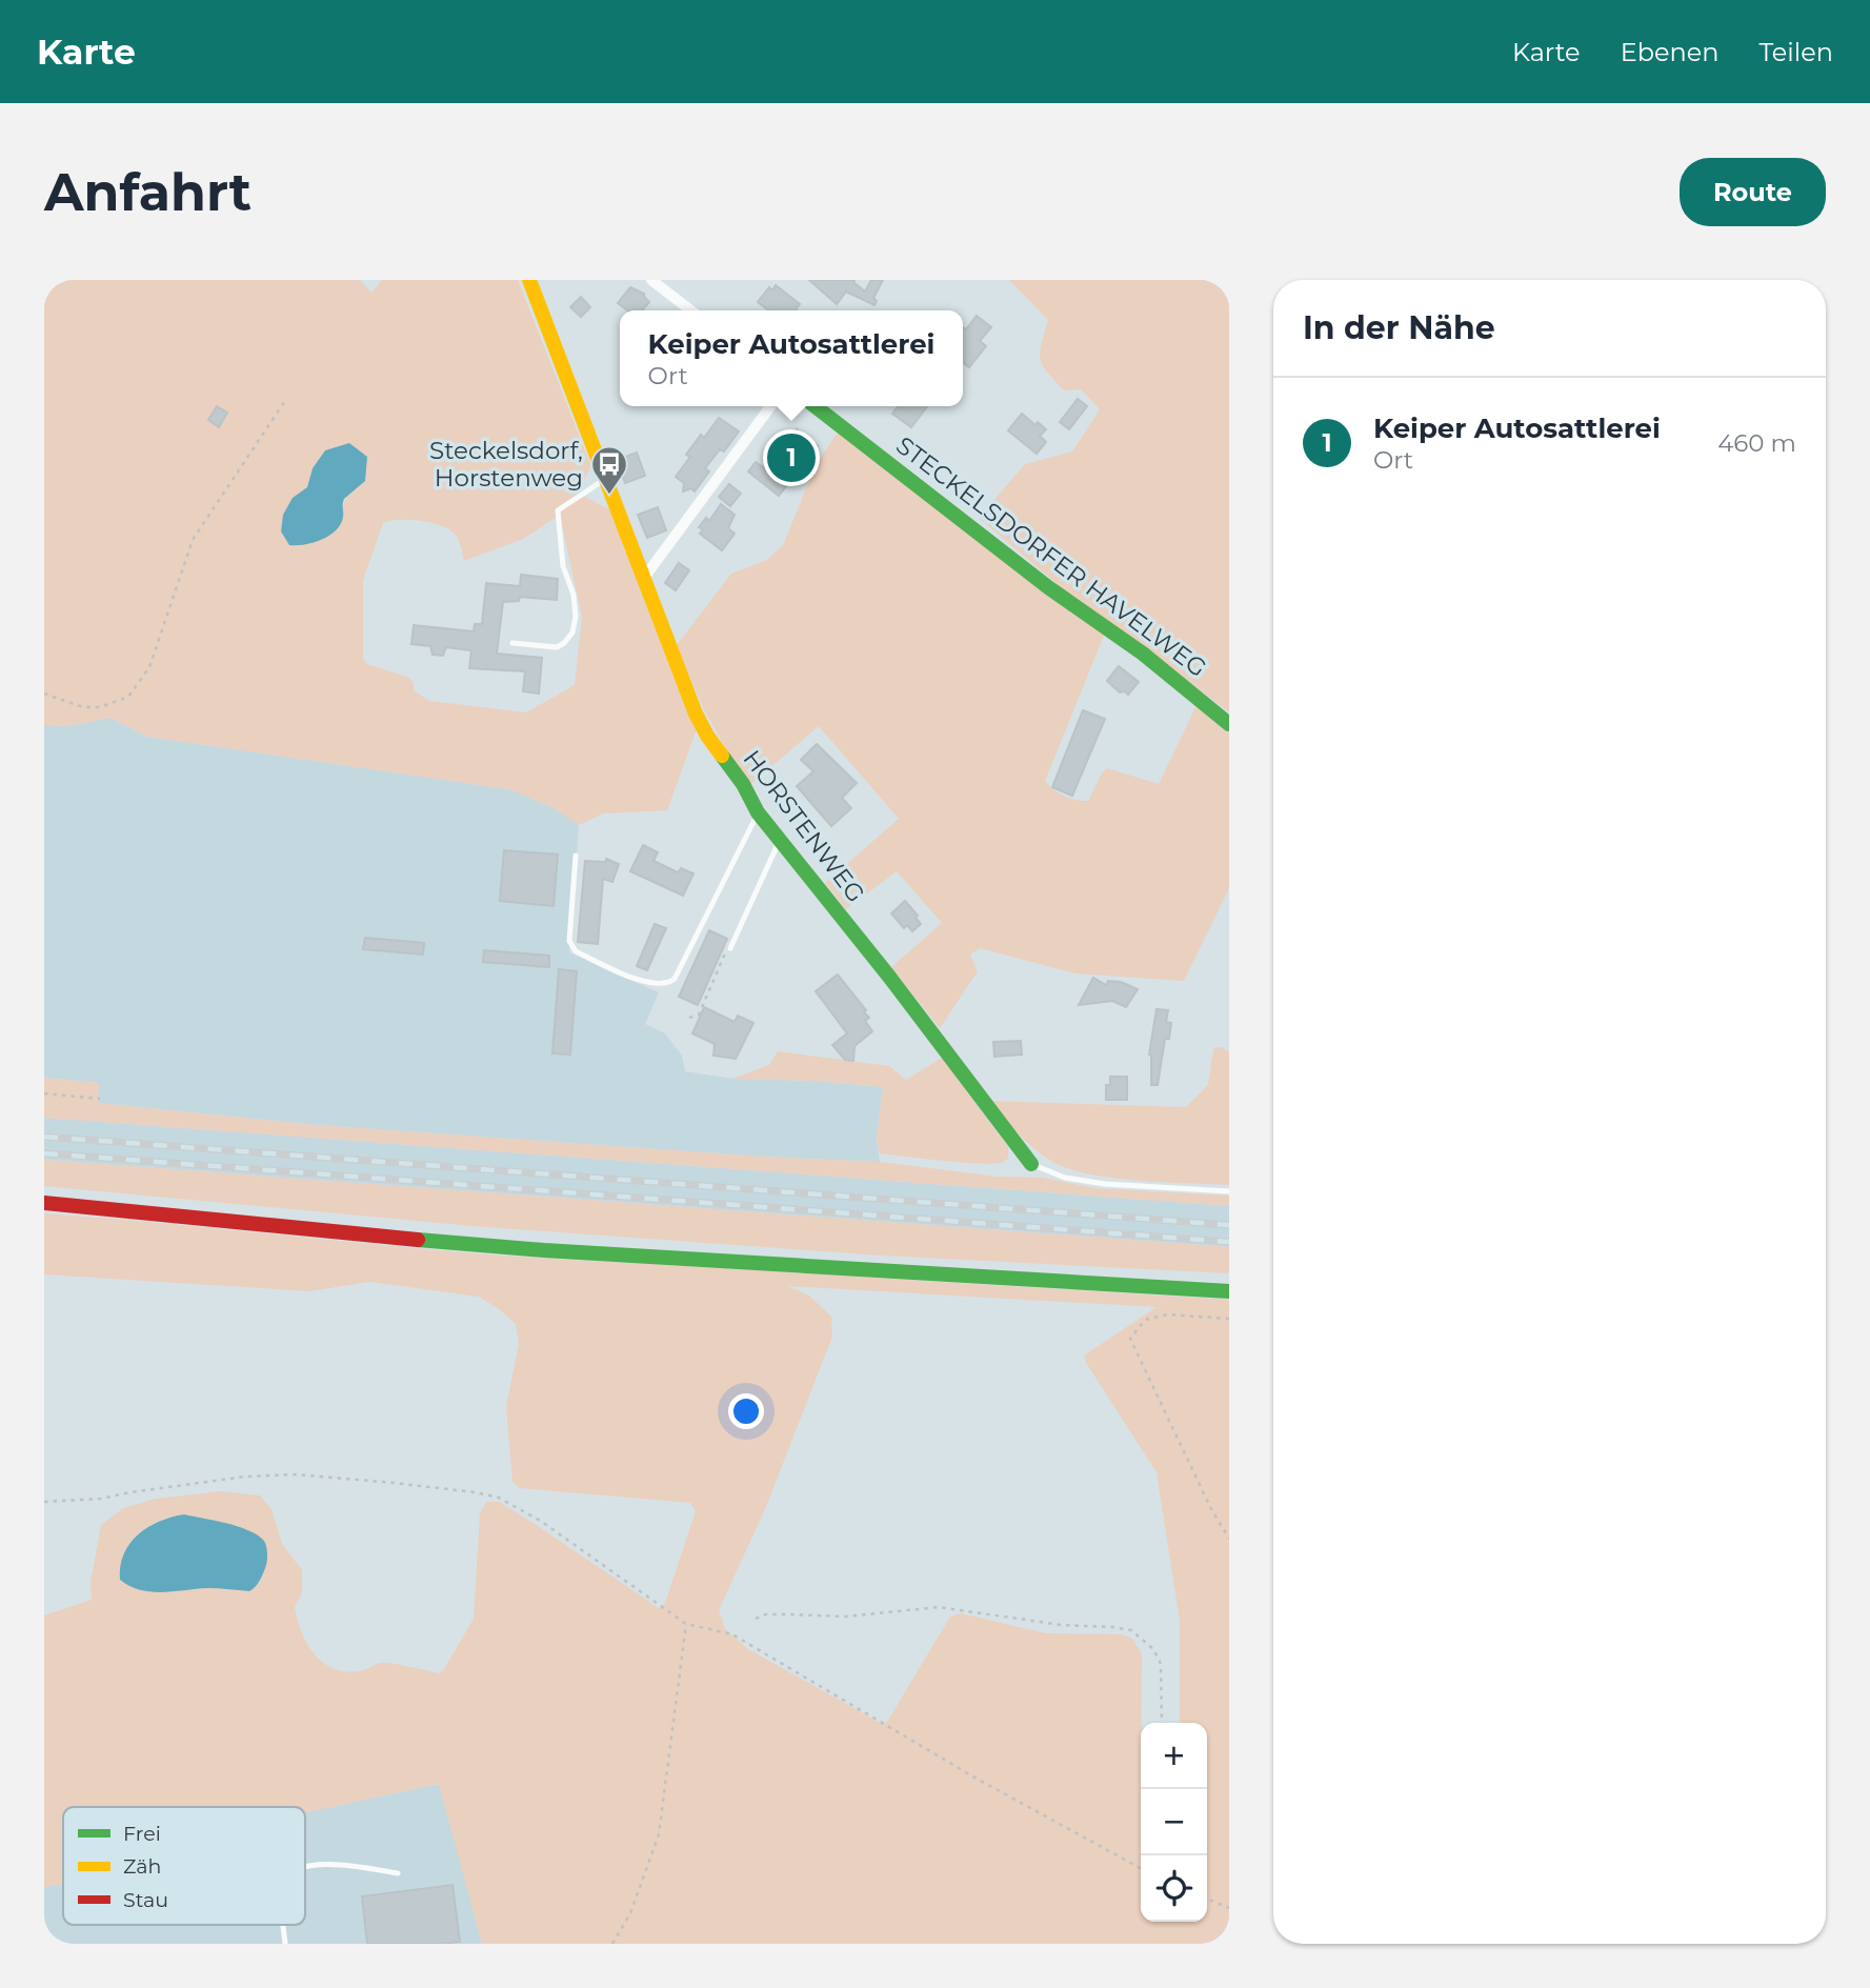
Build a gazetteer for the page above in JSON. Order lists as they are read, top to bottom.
{
  "streets": {
    "street": ["STECKELSDORFER HAVELWEG", "HORSTENWEG"]
  },
  "places": {
    "bus stop": ["Steckelsdorf, Horstenweg"]
  },
  "legend": ["Frei", "Zäh", "Stau"],
  "page": {
    "header": "Karte",
    "nav": ["Karte", "Ebenen", "Teilen"],
    "buttons": "Route",
    "title": "Anfahrt",
    "heading": "In der Nähe",
    "popup": ["Keiper Autosattlerei", "Ort"],
    "list": [
      {
        "mark": "1",
        "name": "Keiper Autosattlerei",
        "note": "Ort",
        "value": "460 m"
      }
    ],
    "pins": "1",
    "map_buttons": ["+", "−"]
  }
}
